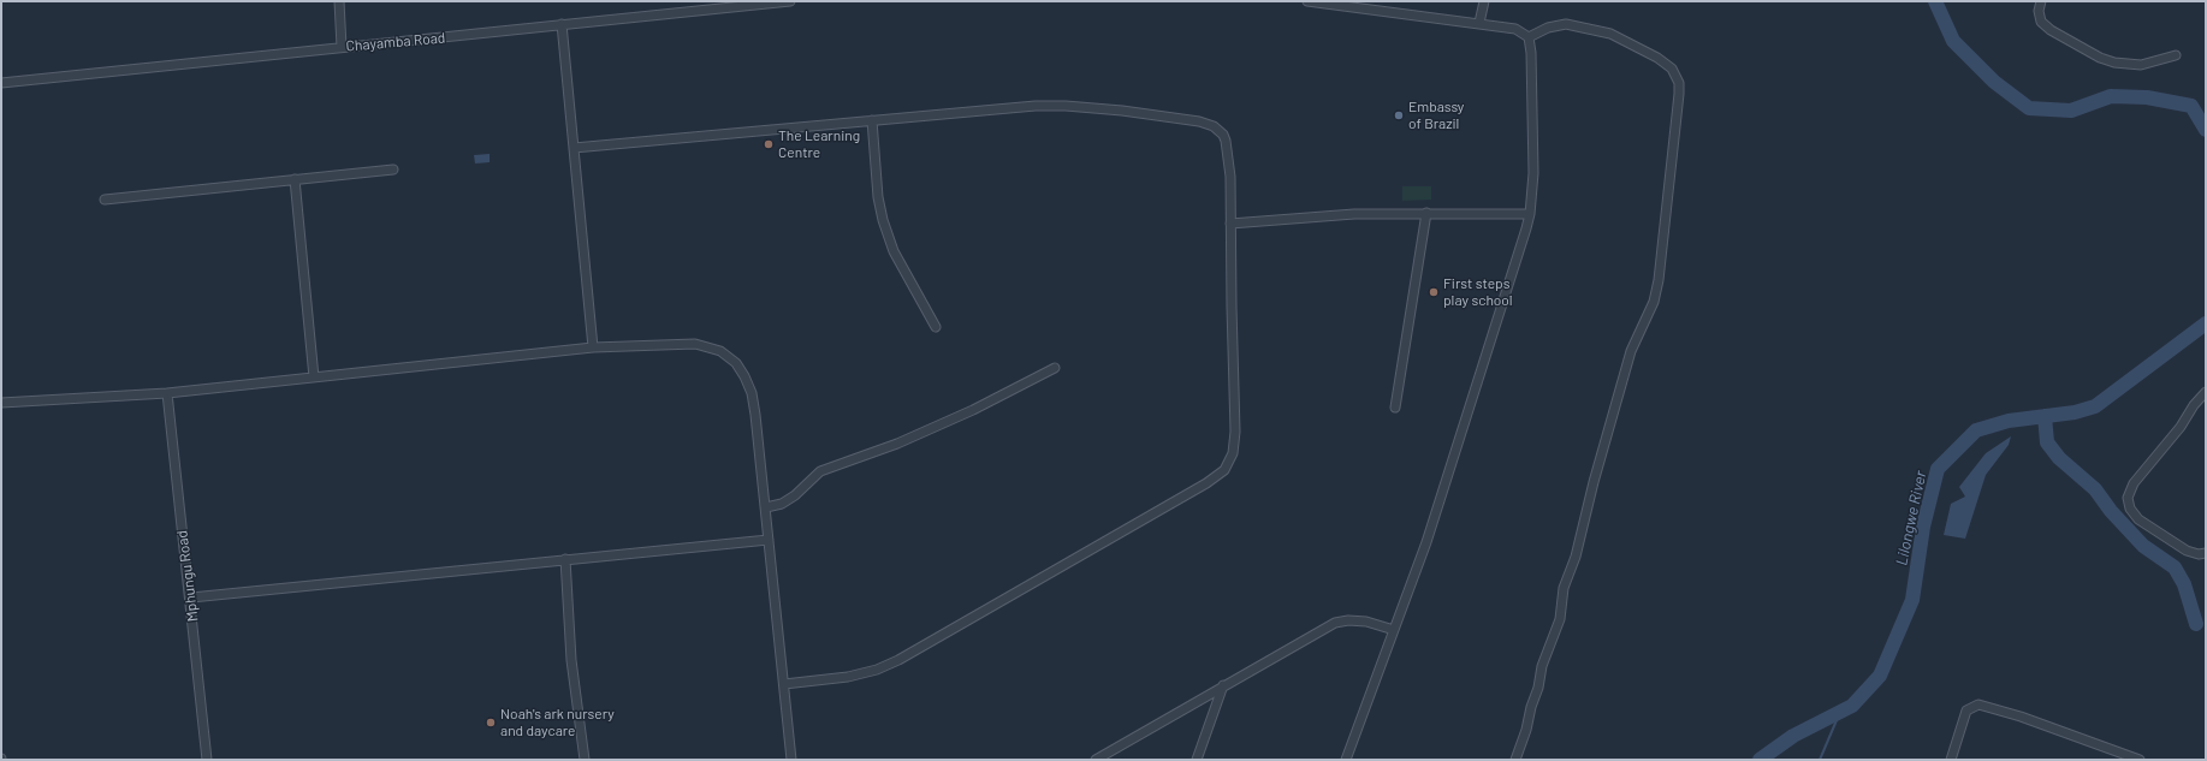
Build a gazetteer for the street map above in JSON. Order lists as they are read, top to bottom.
{
  "streets": {
    "street": ["Chayamba Road", "Mphungu Road"]
  },
  "water": ["Lilongwe River"],
  "places": [
    "Embassy of Brazil",
    "The Learning Centre",
    "First steps play school",
    "Noah's ark nursery and daycare"
  ]
}
